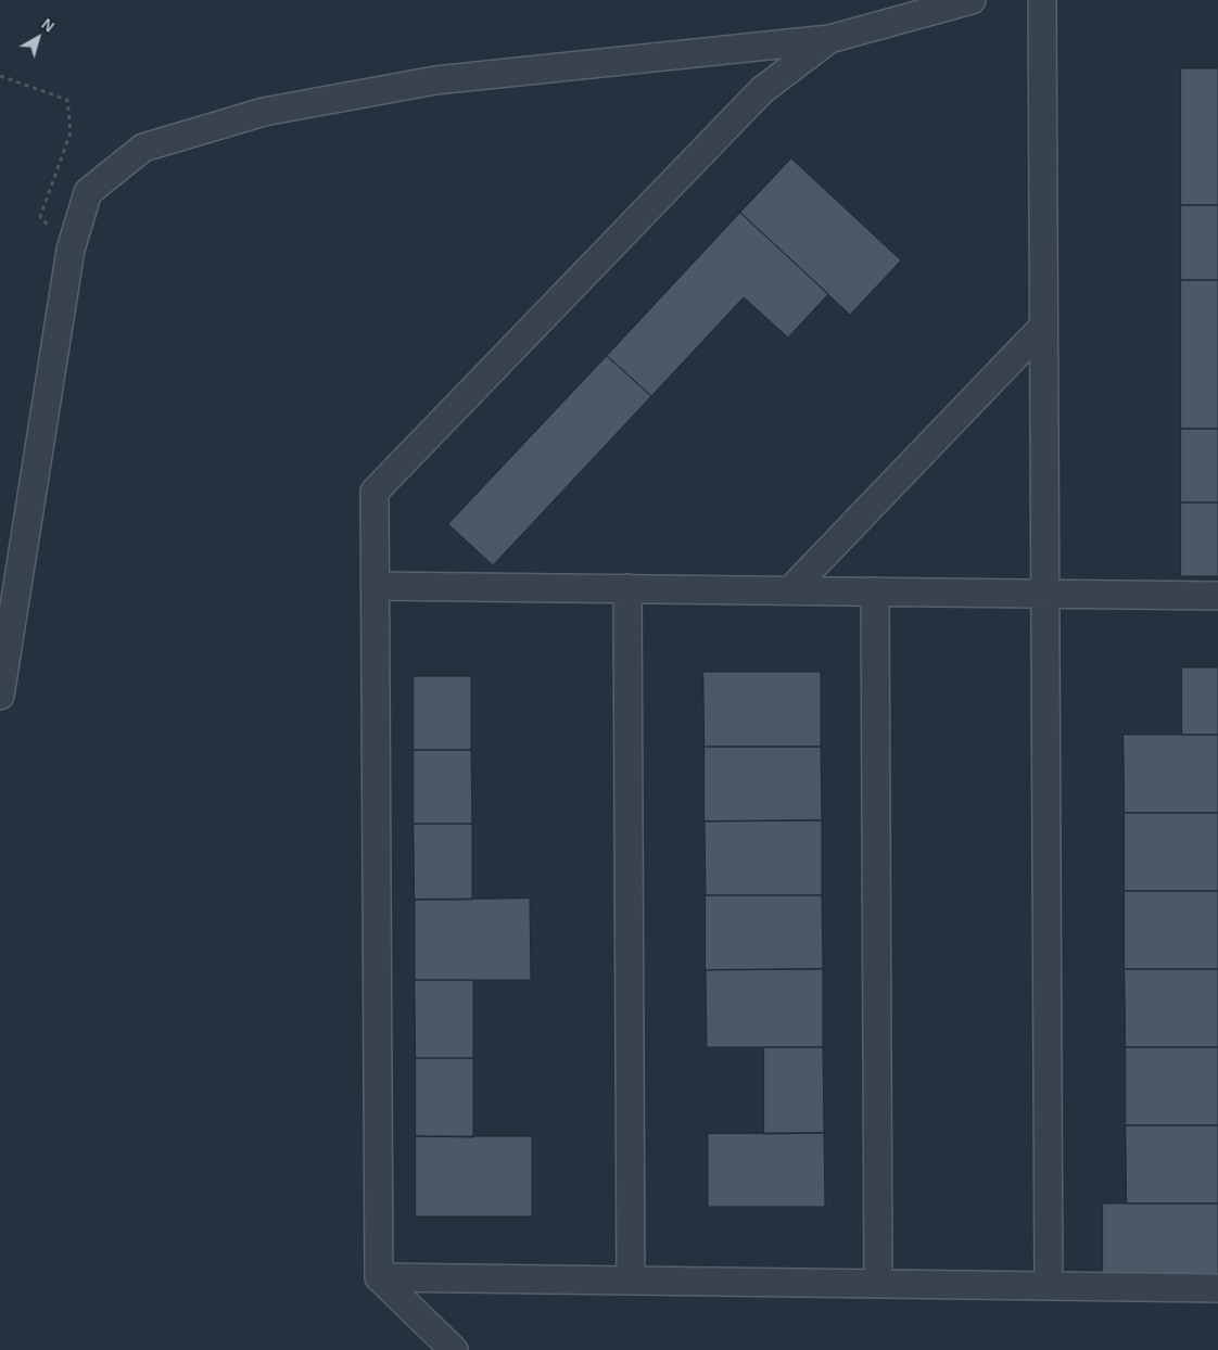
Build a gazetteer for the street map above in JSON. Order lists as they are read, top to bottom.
{
  "north": "top right"
}
